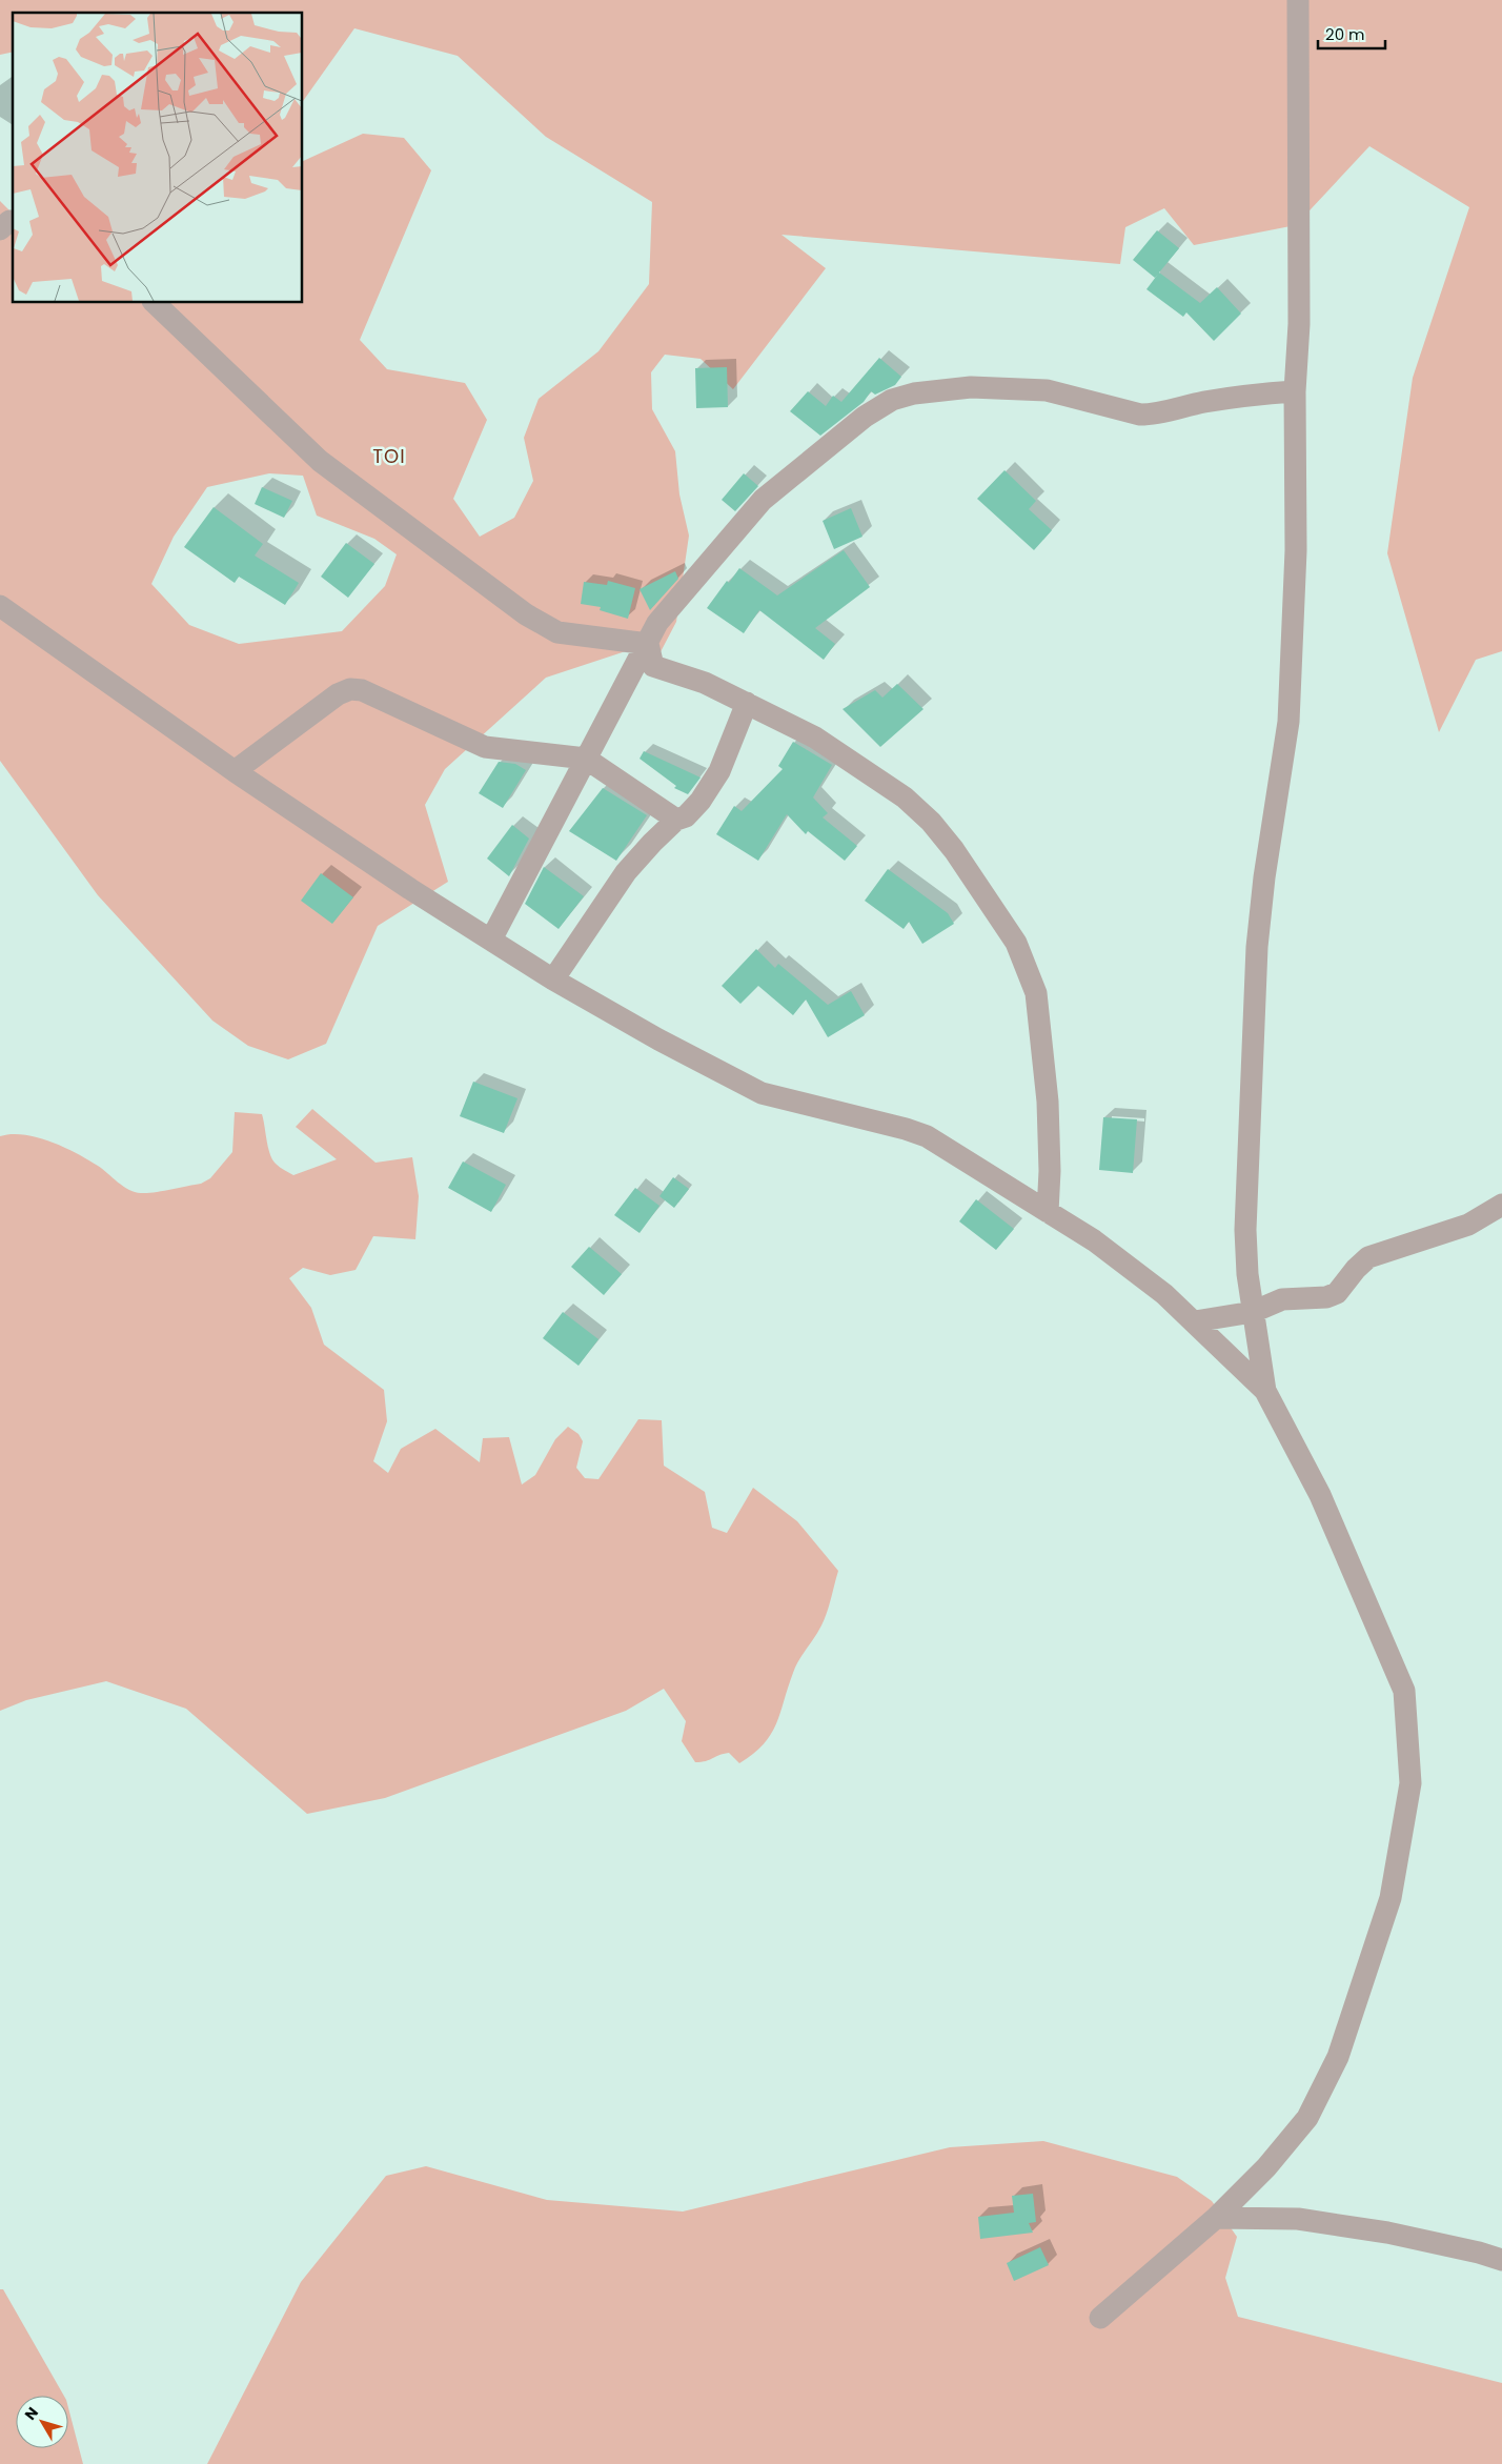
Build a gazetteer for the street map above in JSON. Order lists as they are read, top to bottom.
{
  "districts": ["TOI"],
  "scale_bar": "20 m",
  "north": "top left"
}
